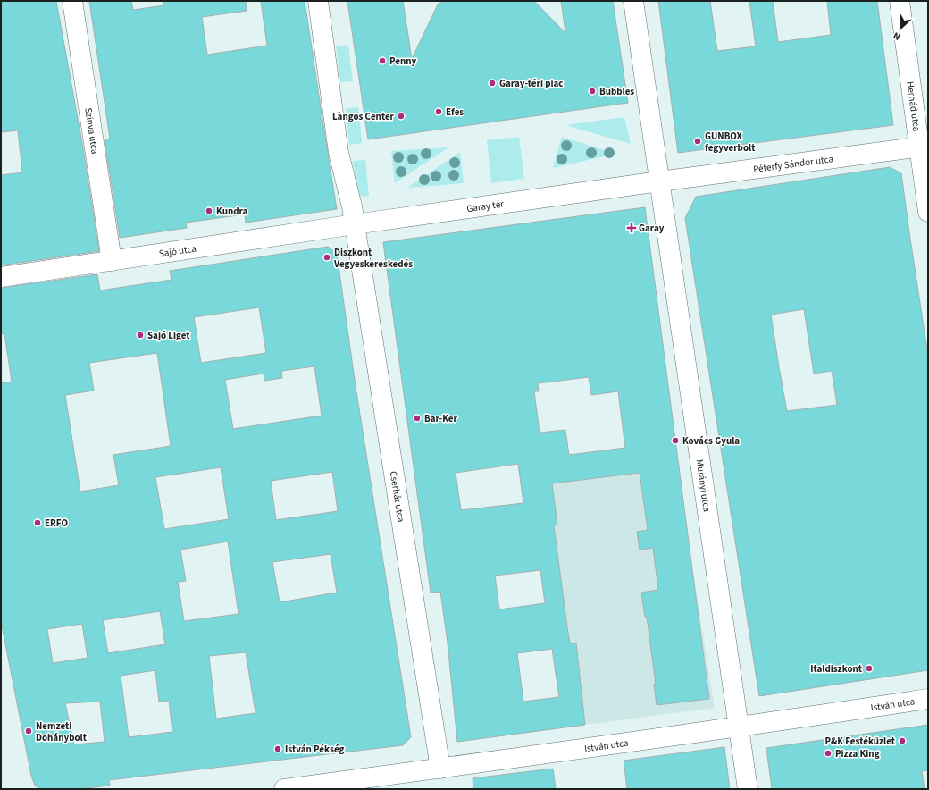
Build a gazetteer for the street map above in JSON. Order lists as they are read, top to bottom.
{
  "streets": {
    "street": [
      "Hernád utca",
      "Szinva utca",
      "Péterfy Sándor utca",
      "Garay tér",
      "Sajó utca",
      "Murányi utca",
      "Cserhát utca",
      "István utca"
    ]
  },
  "crossings": [
    ["Hernád utca", "Péterfy Sándor utca"],
    ["Szinva utca", "Sajó utca"],
    ["Péterfy Sándor utca", "Garay tér"],
    ["Péterfy Sándor utca", "Murányi utca"],
    ["Garay tér", "Sajó utca"],
    ["Garay tér", "Murányi utca"],
    ["Garay tér", "Cserhát utca"],
    ["Sajó utca", "Cserhát utca"],
    ["Murányi utca", "István utca"],
    ["Cserhát utca", "István utca"]
  ],
  "places": {
    "other": [
      "Penny",
      "Garay-téri piac",
      "Bubbles",
      "Efes",
      "Làngos Center",
      "GUNBOX fegyverbolt",
      "Kundra",
      "Diszkont Vegyeskereskedés",
      "Sajó Liget",
      "Bar-Ker",
      "Kovács Gyula",
      "ERFO",
      "Italdiszkont",
      "Nemzeti Dohánybolt",
      "P&K Festéküzlet",
      "István Pékség",
      "Pizza King"
    ],
    "health": ["Garay"]
  },
  "north": "bottom left"
}
